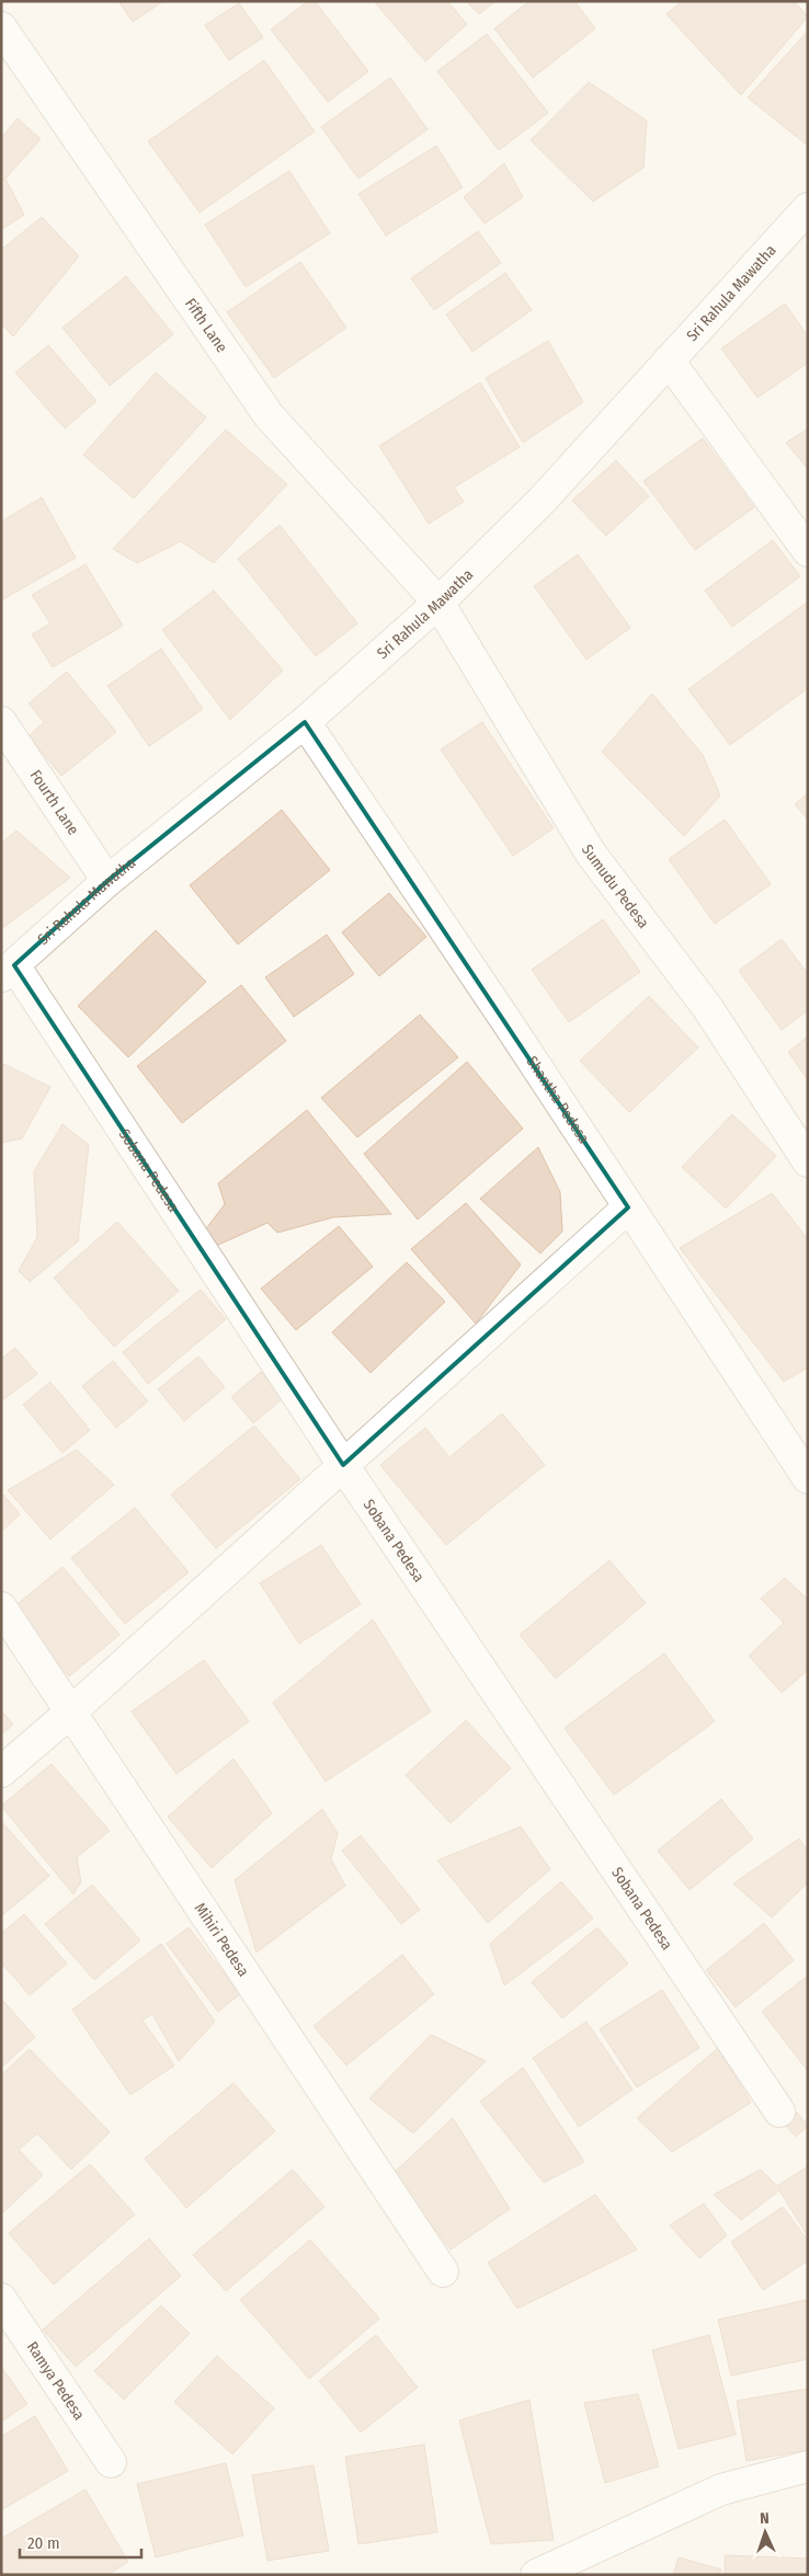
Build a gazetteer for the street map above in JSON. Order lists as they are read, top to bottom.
{
  "streets": {
    "street": [
      "Sri Rahula Mawatha",
      "Fifth Lane",
      "Fourth Lane",
      "Sumudu Pedesa",
      "Shantha Pedesa",
      "Sobana Pedesa",
      "Mihiri Pedesa",
      "Ramya Pedesa"
    ]
  },
  "crossings": [
    ["Sri Rahula Mawatha", "Fifth Lane"],
    ["Sri Rahula Mawatha", "Fourth Lane"],
    ["Sri Rahula Mawatha", "Sumudu Pedesa"],
    ["Sri Rahula Mawatha", "Shantha Pedesa"],
    ["Sri Rahula Mawatha", "Sobana Pedesa"],
    ["Fifth Lane", "Sumudu Pedesa"]
  ],
  "scale_bar": "20 m",
  "north": "top"
}
